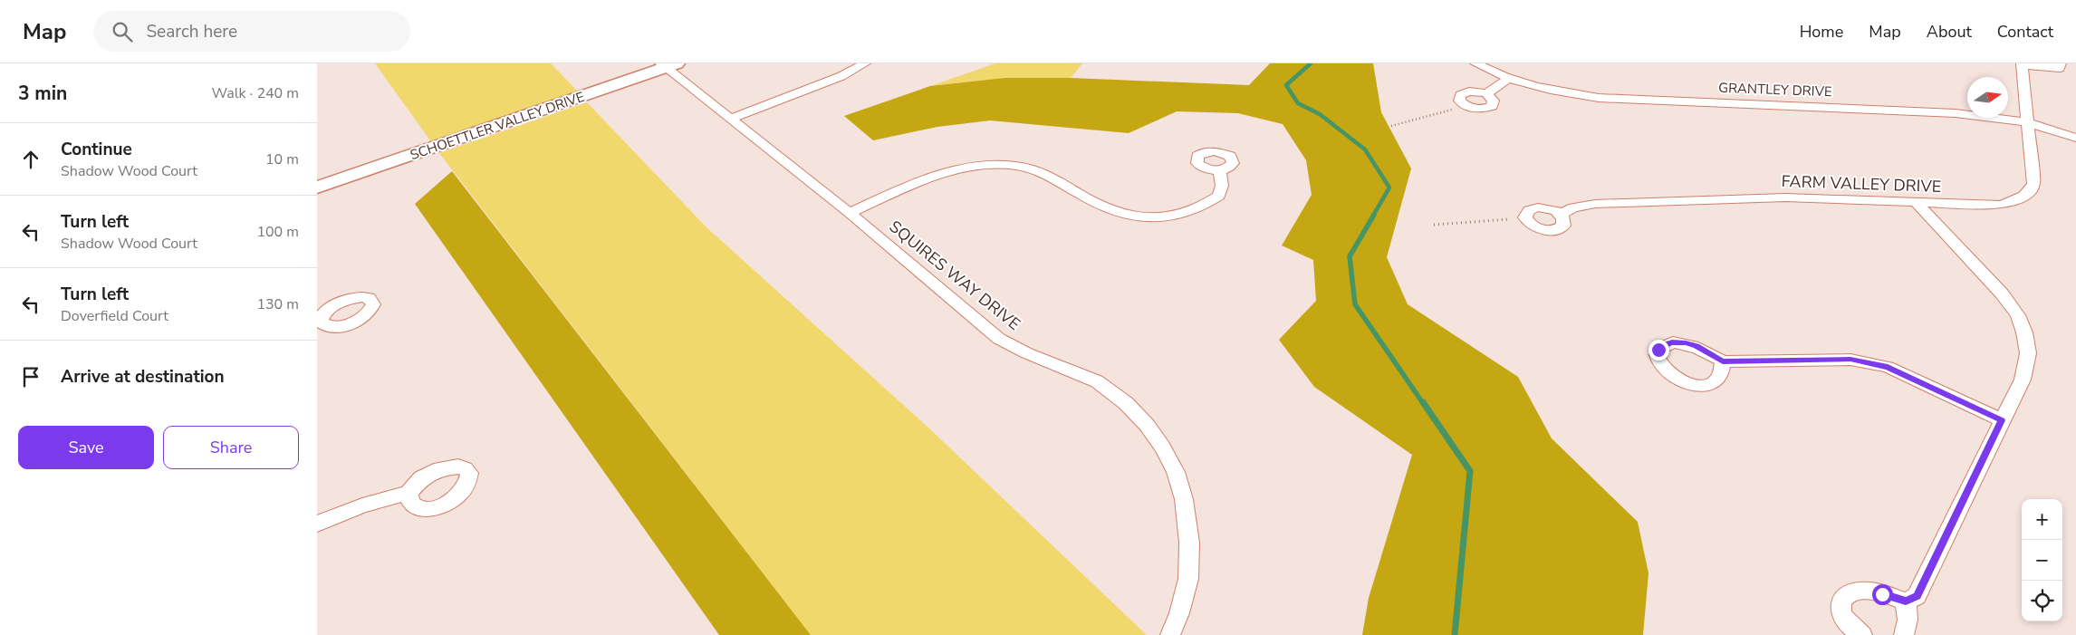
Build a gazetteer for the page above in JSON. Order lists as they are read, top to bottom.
{
  "streets": {
    "street": [
      "GRANTLEY DRIVE",
      "SCHOETTLER VALLEY DRIVE",
      "FARM VALLEY DRIVE",
      "SQUIRES WAY DRIVE"
    ]
  },
  "crossings": [
    ["GRANTLEY DRIVE", "FARM VALLEY DRIVE"],
    ["SCHOETTLER VALLEY DRIVE", "SQUIRES WAY DRIVE"]
  ],
  "north": "right",
  "page": {
    "header": "Map",
    "search": "Search here",
    "nav": [
      "Home",
      "Map",
      "About",
      "Contact"
    ],
    "heading": ["3 min", "Walk · 240 m"],
    "list": [
      ["Continue", "Shadow Wood Court", "10 m"],
      ["Turn left", "Shadow Wood Court", "100 m"],
      ["Turn left", "Doverfield Court", "130 m"],
      "Arrive at destination"
    ],
    "buttons": ["Save", "Share"],
    "map_buttons": ["+", "−"]
  }
}
